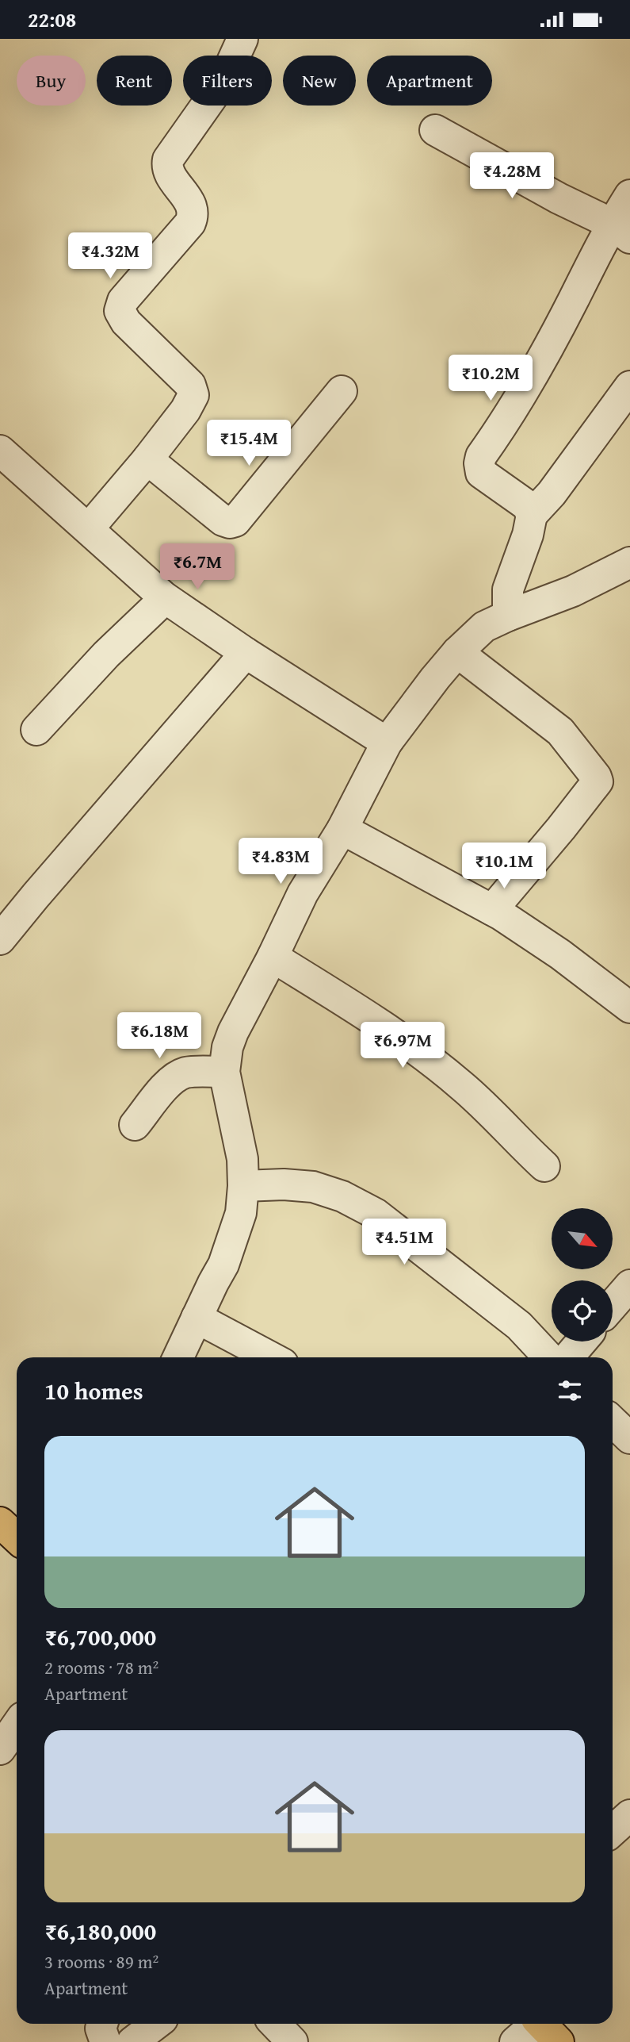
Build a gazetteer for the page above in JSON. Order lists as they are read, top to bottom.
{
  "north": "bottom right",
  "page": {
    "status": "22:08",
    "chip": [
      "Buy",
      "Rent",
      "Filters",
      "New",
      "Apartment"
    ],
    "price": [
      "₹4.28M",
      "₹4.32M",
      "₹10.2M",
      "₹15.4M",
      "₹6.7M",
      "₹4.83M",
      "₹10.1M",
      "₹6.18M",
      "₹6.97M",
      "₹4.51M"
    ],
    "heading": "10 homes",
    "list": [
      {
        "name": "₹6,700,000",
        "note": "2 rooms · 78 m² · Apartment"
      },
      {
        "name": "₹6,180,000",
        "note": "3 rooms · 89 m² · Apartment"
      }
    ]
  }
}
